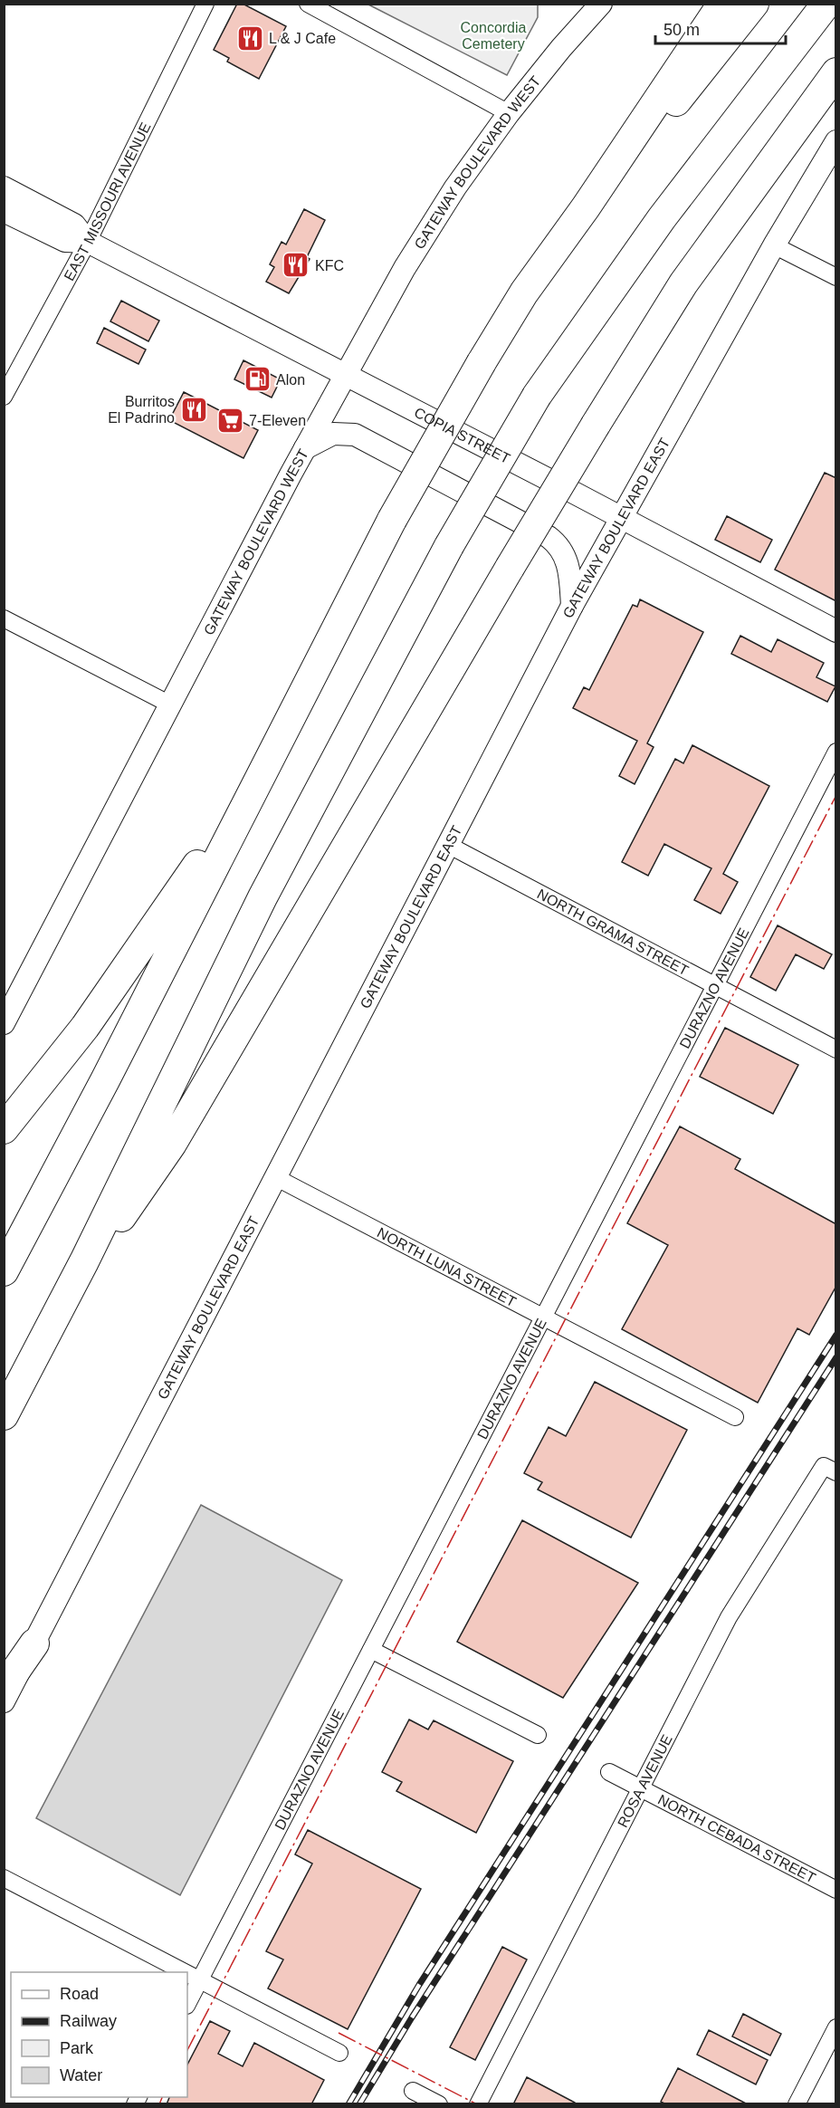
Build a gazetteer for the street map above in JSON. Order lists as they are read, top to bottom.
{
  "streets": {
    "main road": ["GATEWAY BOULEVARD WEST", "COPIA STREET", "GATEWAY BOULEVARD EAST"],
    "street": [
      "EAST MISSOURI AVENUE",
      "NORTH GRAMA STREET",
      "DURAZNO AVENUE",
      "NORTH LUNA STREET",
      "ROSA AVENUE",
      "NORTH CEBADA STREET"
    ]
  },
  "crossings": [
    ["GATEWAY BOULEVARD WEST", "COPIA STREET"],
    ["EAST MISSOURI AVENUE", "COPIA STREET"],
    ["COPIA STREET", "GATEWAY BOULEVARD EAST"],
    ["GATEWAY BOULEVARD EAST", "NORTH GRAMA STREET"],
    ["GATEWAY BOULEVARD EAST", "NORTH LUNA STREET"],
    ["NORTH GRAMA STREET", "DURAZNO AVENUE"],
    ["DURAZNO AVENUE", "NORTH LUNA STREET"],
    ["ROSA AVENUE", "NORTH CEBADA STREET"]
  ],
  "parks": ["Concordia Cemetery"],
  "places": {
    "restaurant": ["L & J Cafe", "KFC", "Burritos El Padrino"],
    "fuel station": ["Alon"],
    "supermarket": ["7-Eleven"]
  },
  "legend": [
    "Road",
    "Railway",
    "Park",
    "Water"
  ],
  "scale_bar": "50 m"
}
